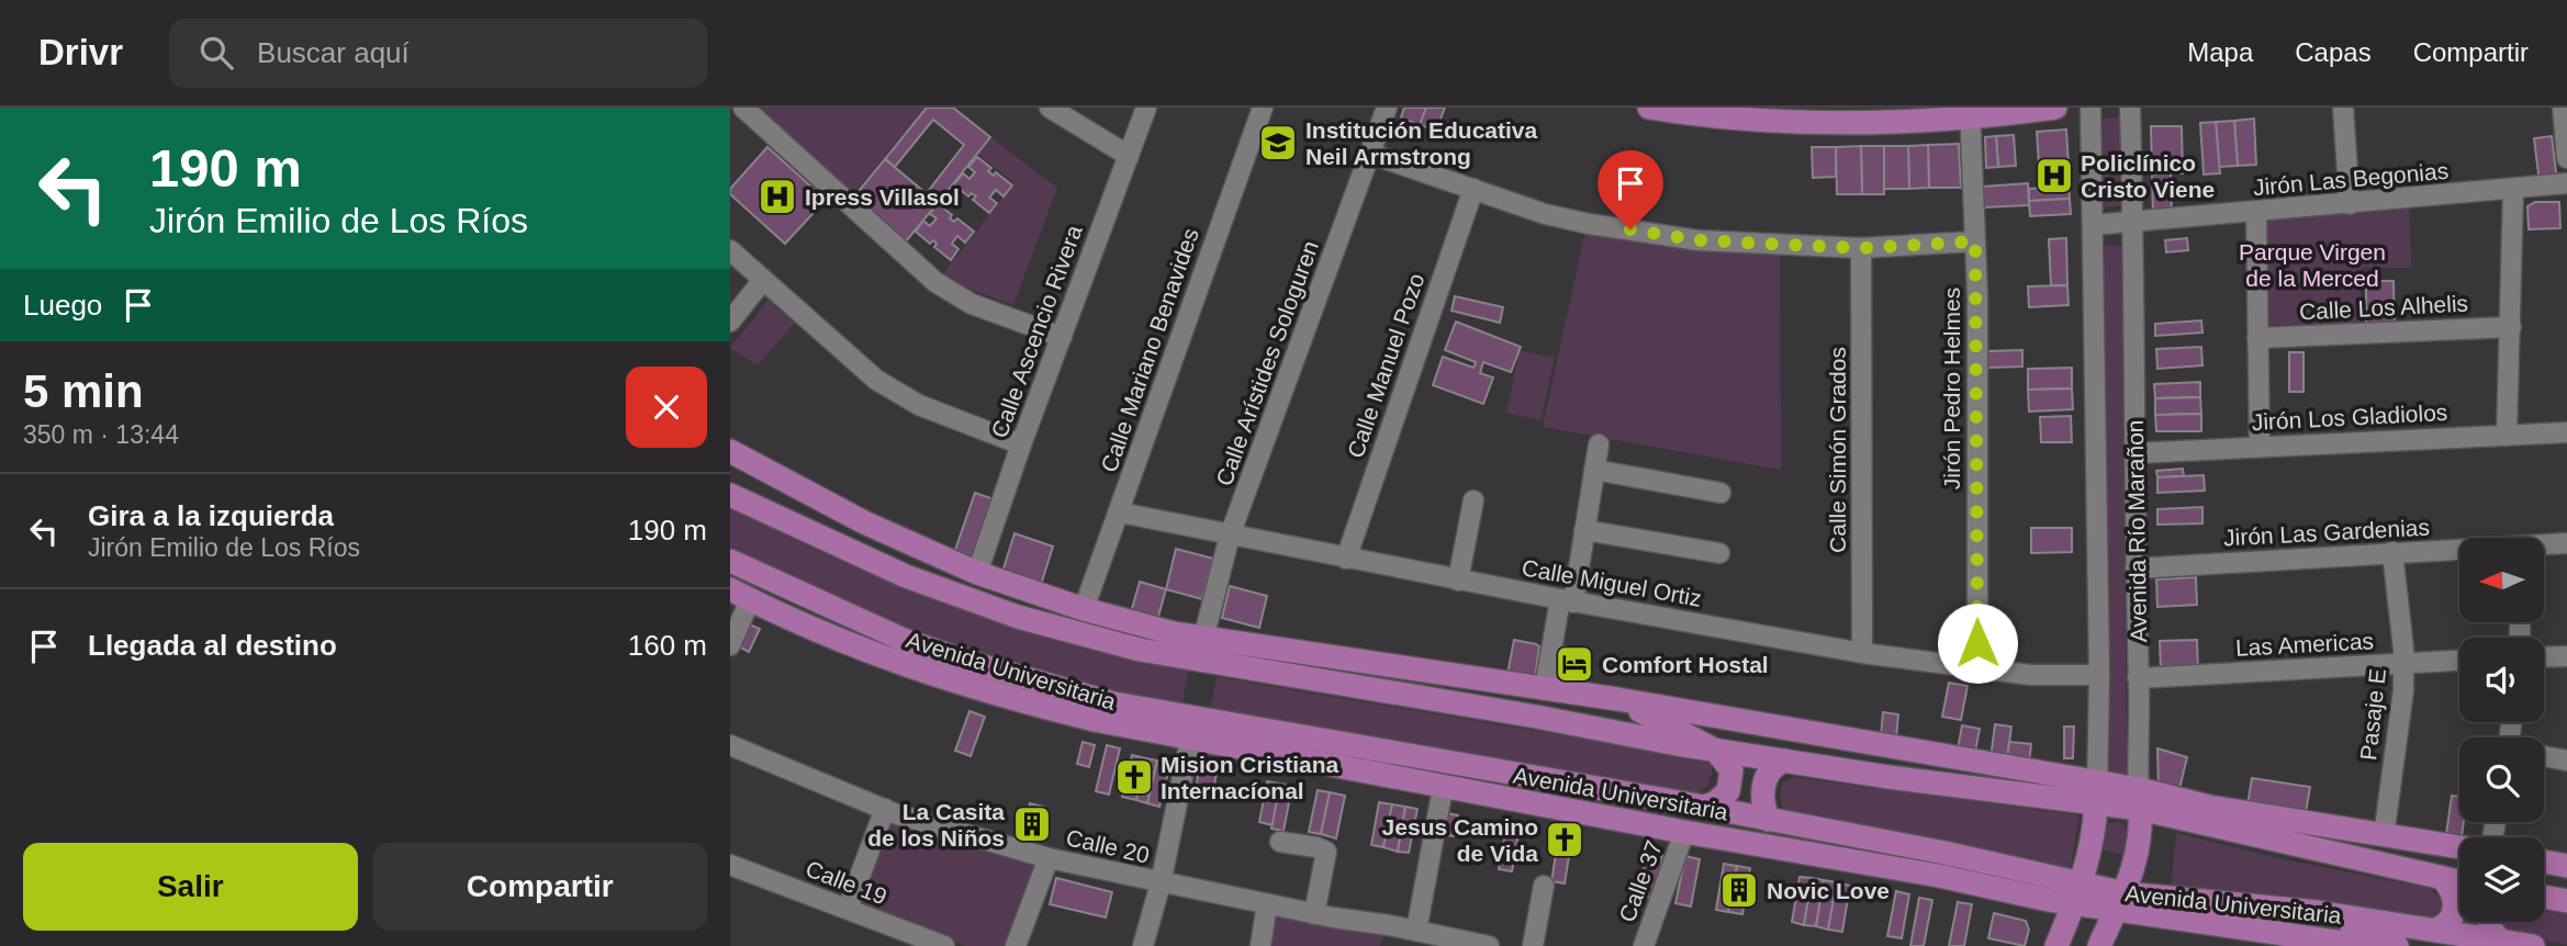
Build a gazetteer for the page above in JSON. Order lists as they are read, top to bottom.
{
  "streets": {
    "main road": ["Avenida Río Marañon", "Avenida Universitaria"],
    "street": [
      "Jirón Las Begonias",
      "Calle Los Alhelis",
      "Calle Ascencio Rivera",
      "Calle Mariano Benavides",
      "Calle Arístides Sologuren",
      "Calle Manuel Pozo",
      "Jirón Pedro Helmes",
      "Jirón Los Gladiolos",
      "Calle Simón Grados",
      "Jirón Las Gardenias",
      "Calle Miguel Ortiz",
      "Las Americas",
      "Pasaje E",
      "Calle 20",
      "Calle 37",
      "Calle 19"
    ]
  },
  "crossings": [
    ["Jirón Las Begonias", "Avenida Río Marañon"],
    ["Calle Mariano Benavides", "Calle Miguel Ortiz"],
    ["Calle Arístides Sologuren", "Calle Miguel Ortiz"],
    ["Calle Manuel Pozo", "Calle Miguel Ortiz"],
    ["Jirón Pedro Helmes", "Calle Miguel Ortiz"],
    ["Jirón Los Gladiolos", "Avenida Río Marañon"],
    ["Calle Simón Grados", "Calle Miguel Ortiz"],
    ["Avenida Río Marañon", "Jirón Las Gardenias"],
    ["Avenida Río Marañon", "Calle Miguel Ortiz"],
    ["Avenida Río Marañon", "Las Americas"],
    ["Avenida Río Marañon", "Avenida Universitaria"],
    ["Jirón Las Gardenias", "Pasaje E"],
    ["Las Americas", "Pasaje E"],
    ["Avenida Universitaria", "Calle 37"]
  ],
  "parks": ["Parque Virgen de la Merced"],
  "places": {
    "school or university": ["Institución Educativa Neil Armstrong"],
    "hospital": ["Policlínico Cristo Viene", "Ipress Villasol"],
    "hotel": ["Comfort Hostal"],
    "church": ["Mision Cristiana Internacíonal", "Jesus Camino de Vida"],
    "building": ["La Casita de los Niños", "Novic Love"]
  },
  "north": "left",
  "page": {
    "header": "Drivr",
    "search": "Buscar aquí",
    "nav": ["Mapa", "Capas", "Compartir"],
    "turn": ["190 m", "Jirón Emilio de Los Ríos"],
    "then": "Luego",
    "heading": ["5 min", "350 m · 13:44"],
    "list": [
      {
        "name": "Gira a la izquierda",
        "note": "Jirón Emilio de Los Ríos",
        "value": "190 m"
      },
      {
        "name": "Llegada al destino",
        "value": "160 m"
      }
    ],
    "buttons": ["Salir", "Compartir"]
  }
}
